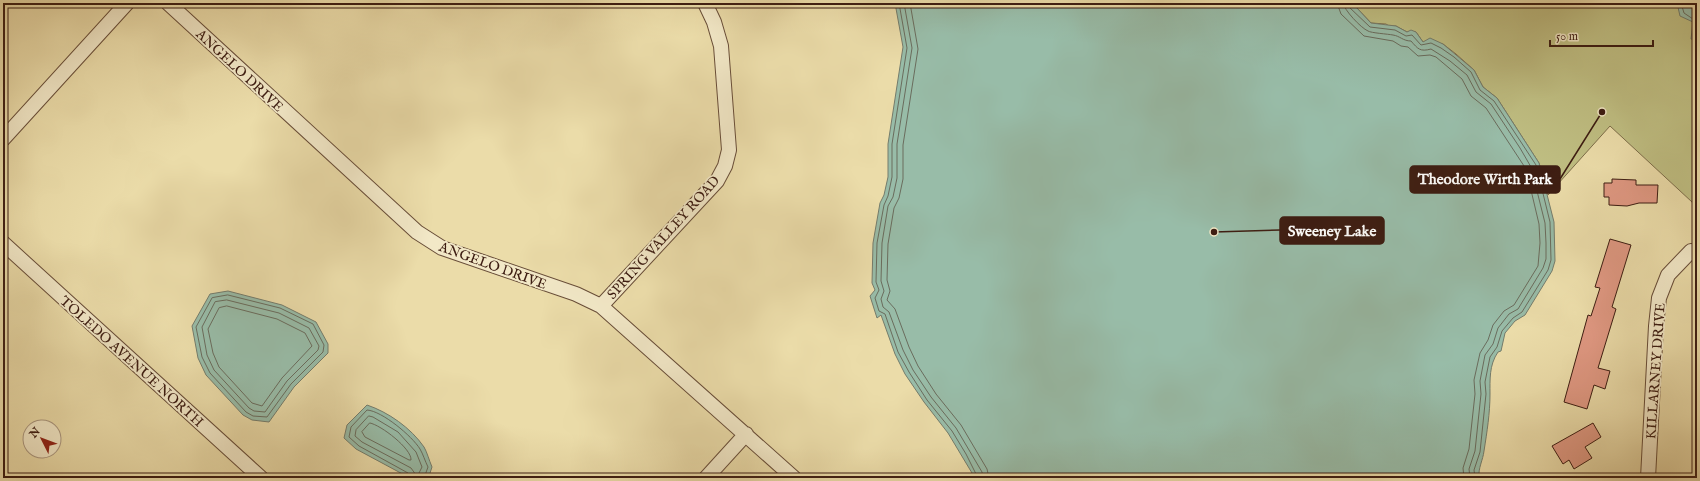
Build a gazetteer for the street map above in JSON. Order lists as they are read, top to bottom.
{
  "streets": {
    "street": [
      "ANGELO DRIVE",
      "SPRING VALLEY ROAD",
      "TOLEDO AVENUE NORTH",
      "KILLARNEY DRIVE"
    ]
  },
  "crossings": [
    ["ANGELO DRIVE", "SPRING VALLEY ROAD"]
  ],
  "places": ["Theodore Wirth Park", "Sweeney Lake"],
  "scale_bar": "50 m",
  "north": "top left"
}
